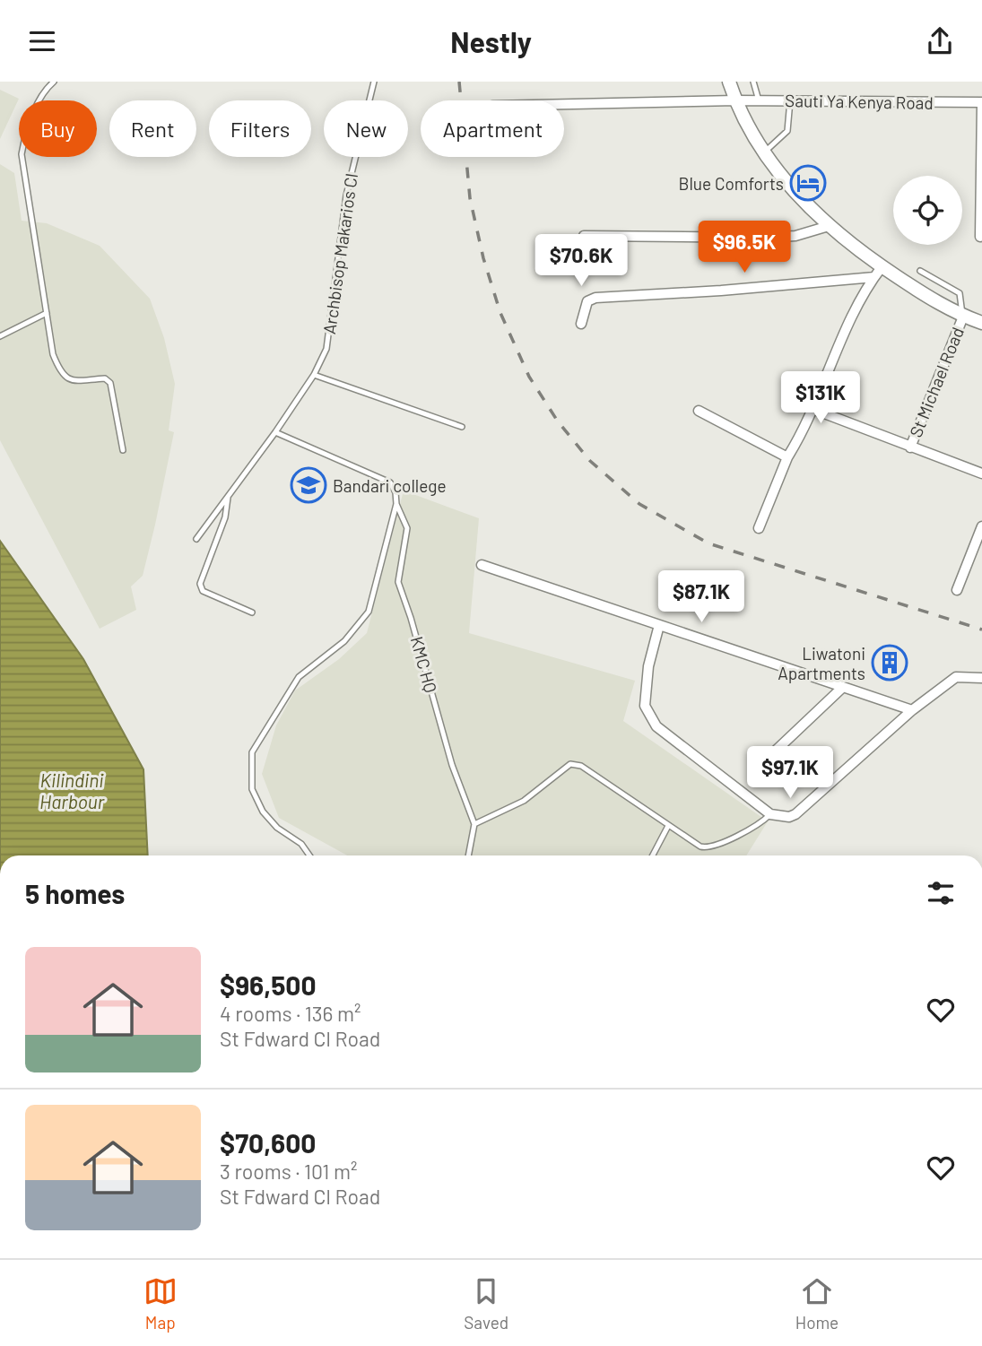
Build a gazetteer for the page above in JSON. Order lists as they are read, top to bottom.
{
  "streets": {
    "street": ["Sauti Ya Kenya Road", "St Michael Road"],
    "lane": ["Archbisop Makarios Cl", "KMC HQ"]
  },
  "crossings": [
    ["Archbisop Makarios Cl", "KMC HQ"]
  ],
  "water": ["Kilindini Harbour"],
  "places": {
    "hotel": ["Blue Comforts"],
    "school or university": ["Bandari college"],
    "building": ["Liwatoni Apartments"]
  },
  "page": {
    "header": "Nestly",
    "chip": [
      "Buy",
      "Rent",
      "Filters",
      "New",
      "Apartment"
    ],
    "price": [
      "$96.5K",
      "$70.6K",
      "$131K",
      "$87.1K",
      "$97.1K"
    ],
    "heading": "5 homes",
    "list": [
      {
        "name": "$96,500",
        "note": "4 rooms · 136 m² · St Fdward Cl Road"
      },
      {
        "name": "$70,600",
        "note": "3 rooms · 101 m² · St Fdward Cl Road"
      }
    ],
    "tabs": ["Map", "Saved", "Home"]
  }
}
